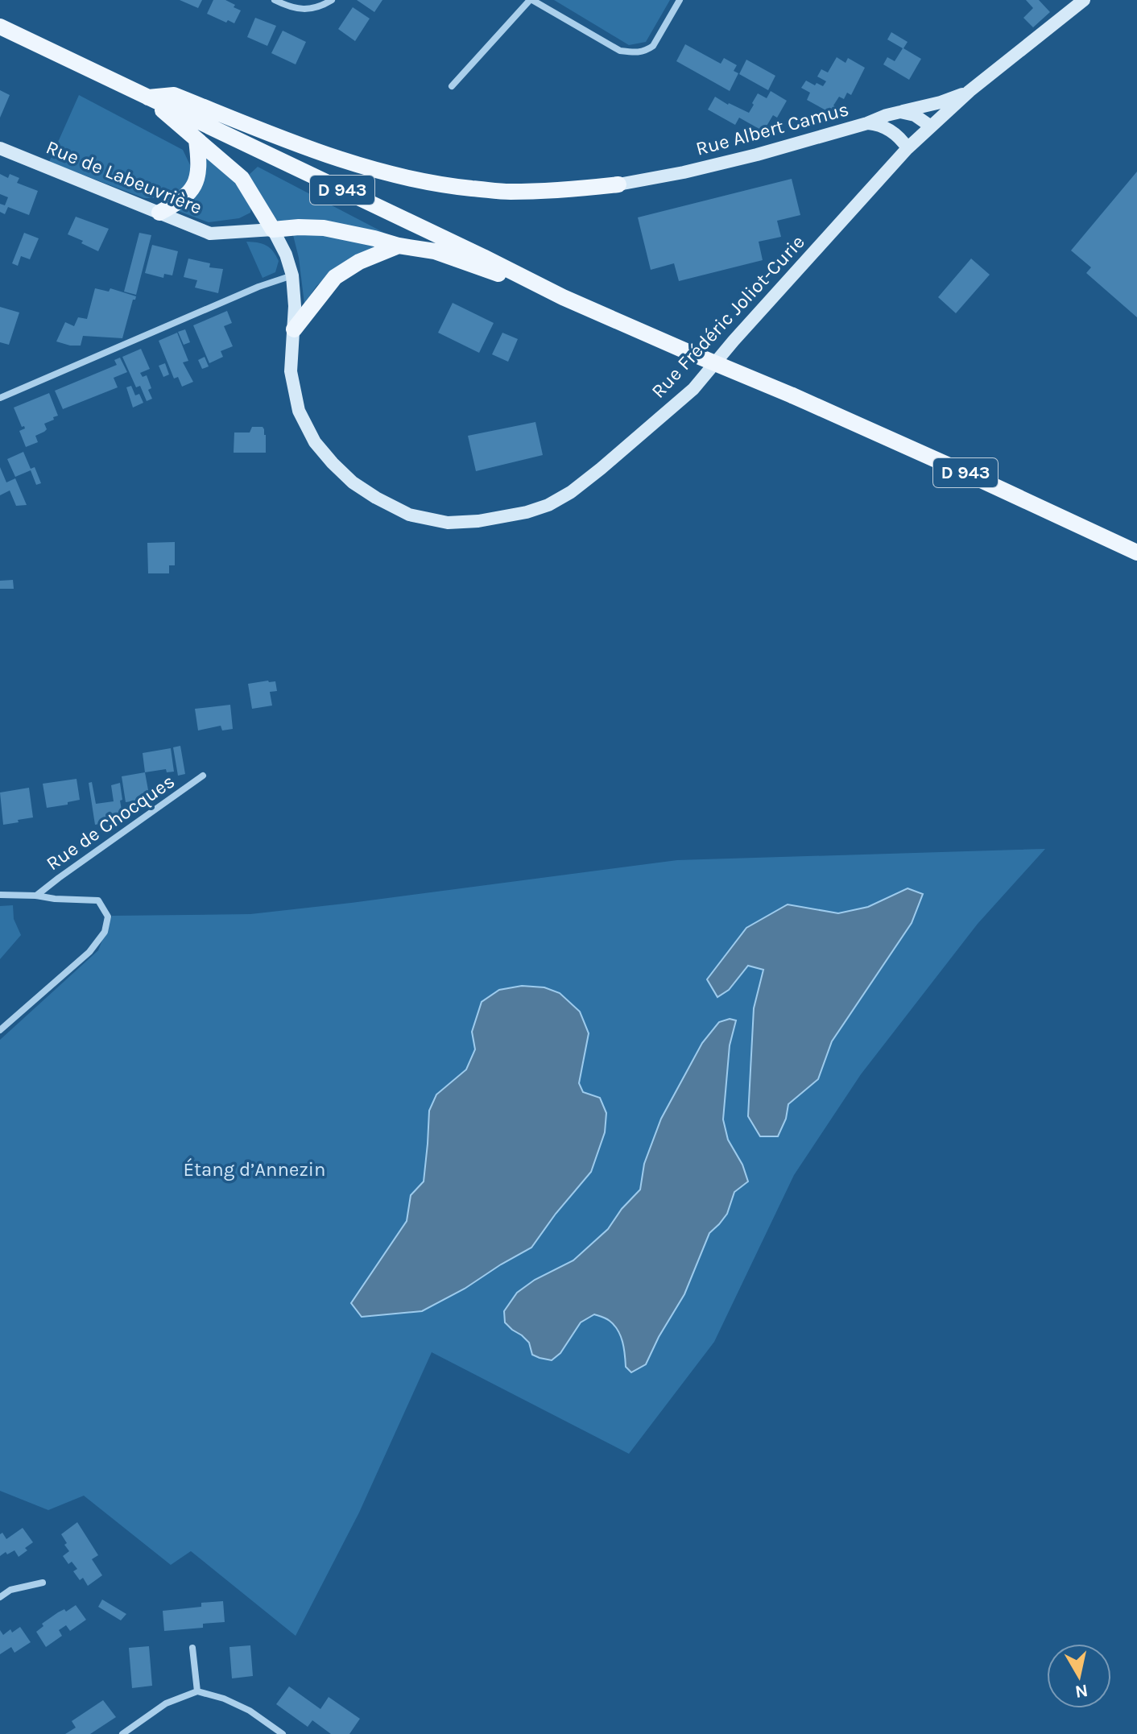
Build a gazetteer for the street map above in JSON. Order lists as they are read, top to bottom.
{
  "streets": {
    "main road": ["D 943"],
    "street": [
      "Rue Albert Camus",
      "Rue de Labeuvrière",
      "Rue Frédéric Joliot-Curie",
      "Rue de Chocques"
    ]
  },
  "crossings": [
    ["Rue Albert Camus", "Rue Frédéric Joliot-Curie"],
    ["Rue de Labeuvrière", "Rue Frédéric Joliot-Curie"]
  ],
  "parks": ["Étang d’Annezin"],
  "north": "bottom"
}
